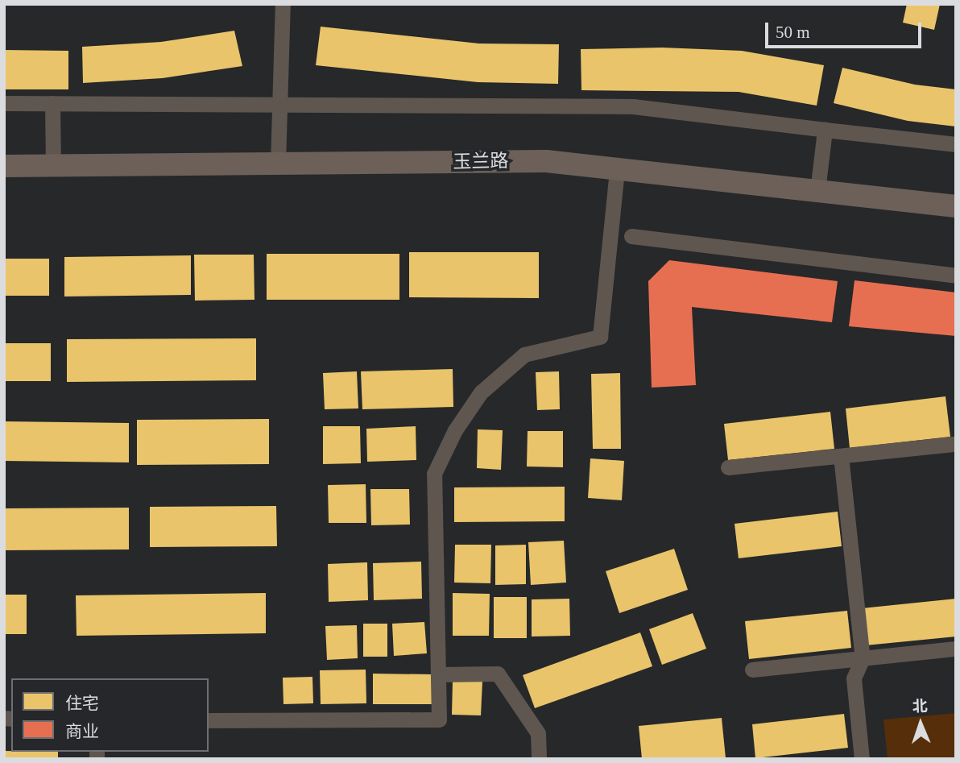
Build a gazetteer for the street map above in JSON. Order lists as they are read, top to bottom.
{
  "streets": {
    "street": ["玉兰路"]
  },
  "legend": ["住宅", "商业"],
  "scale_bar": "50 m",
  "north": "top"
}
